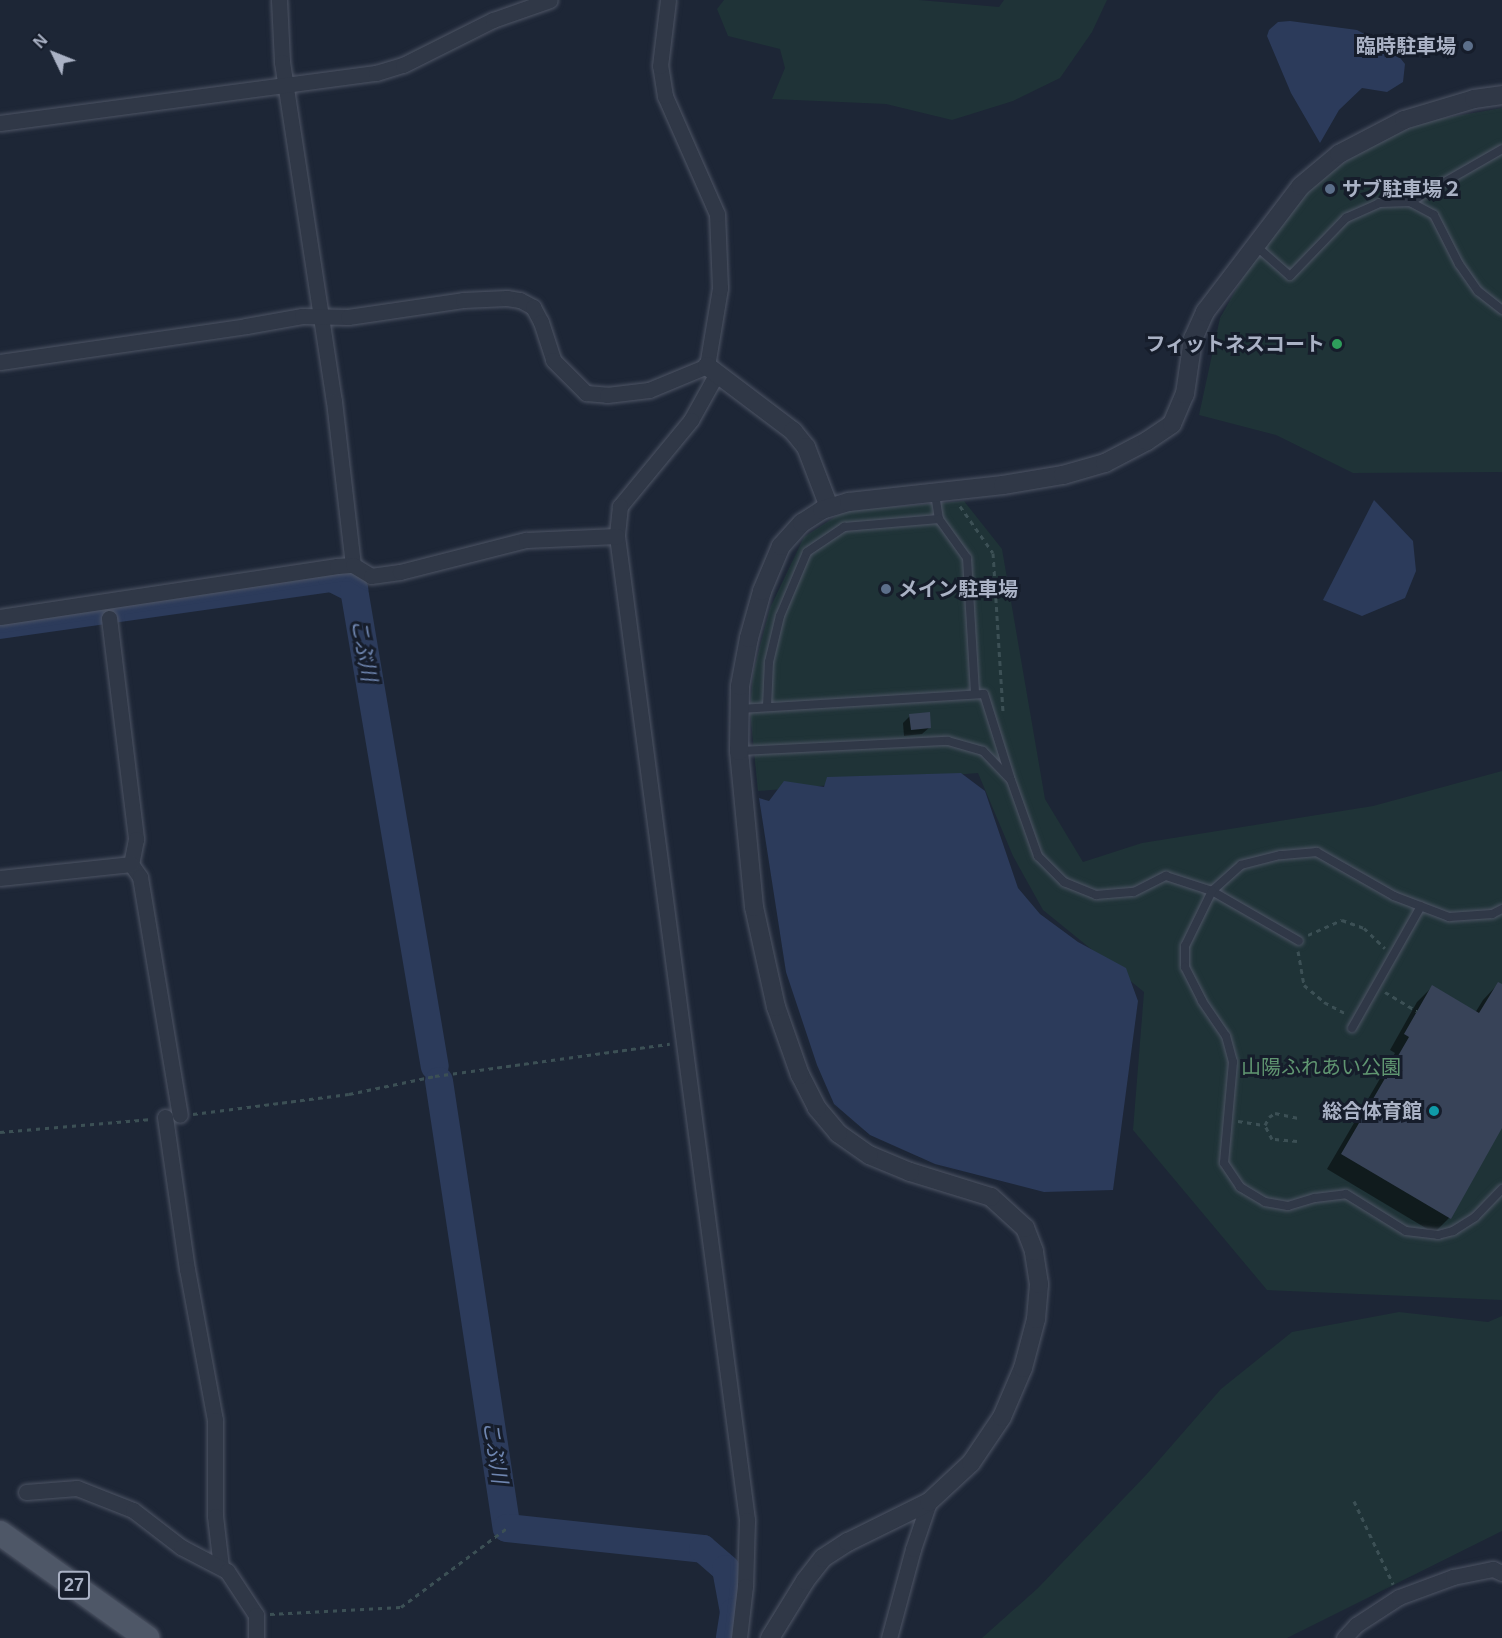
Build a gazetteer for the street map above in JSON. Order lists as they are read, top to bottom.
{
  "streets": {
    "main road": ["27"]
  },
  "water": ["こぶ川"],
  "parks": ["山陽ふれあい公園"],
  "places": [
    "臨時駐車場",
    "サブ駐車場２",
    "フィットネスコート",
    "メイン駐車場",
    "総合体育館"
  ],
  "north": "top left"
}
